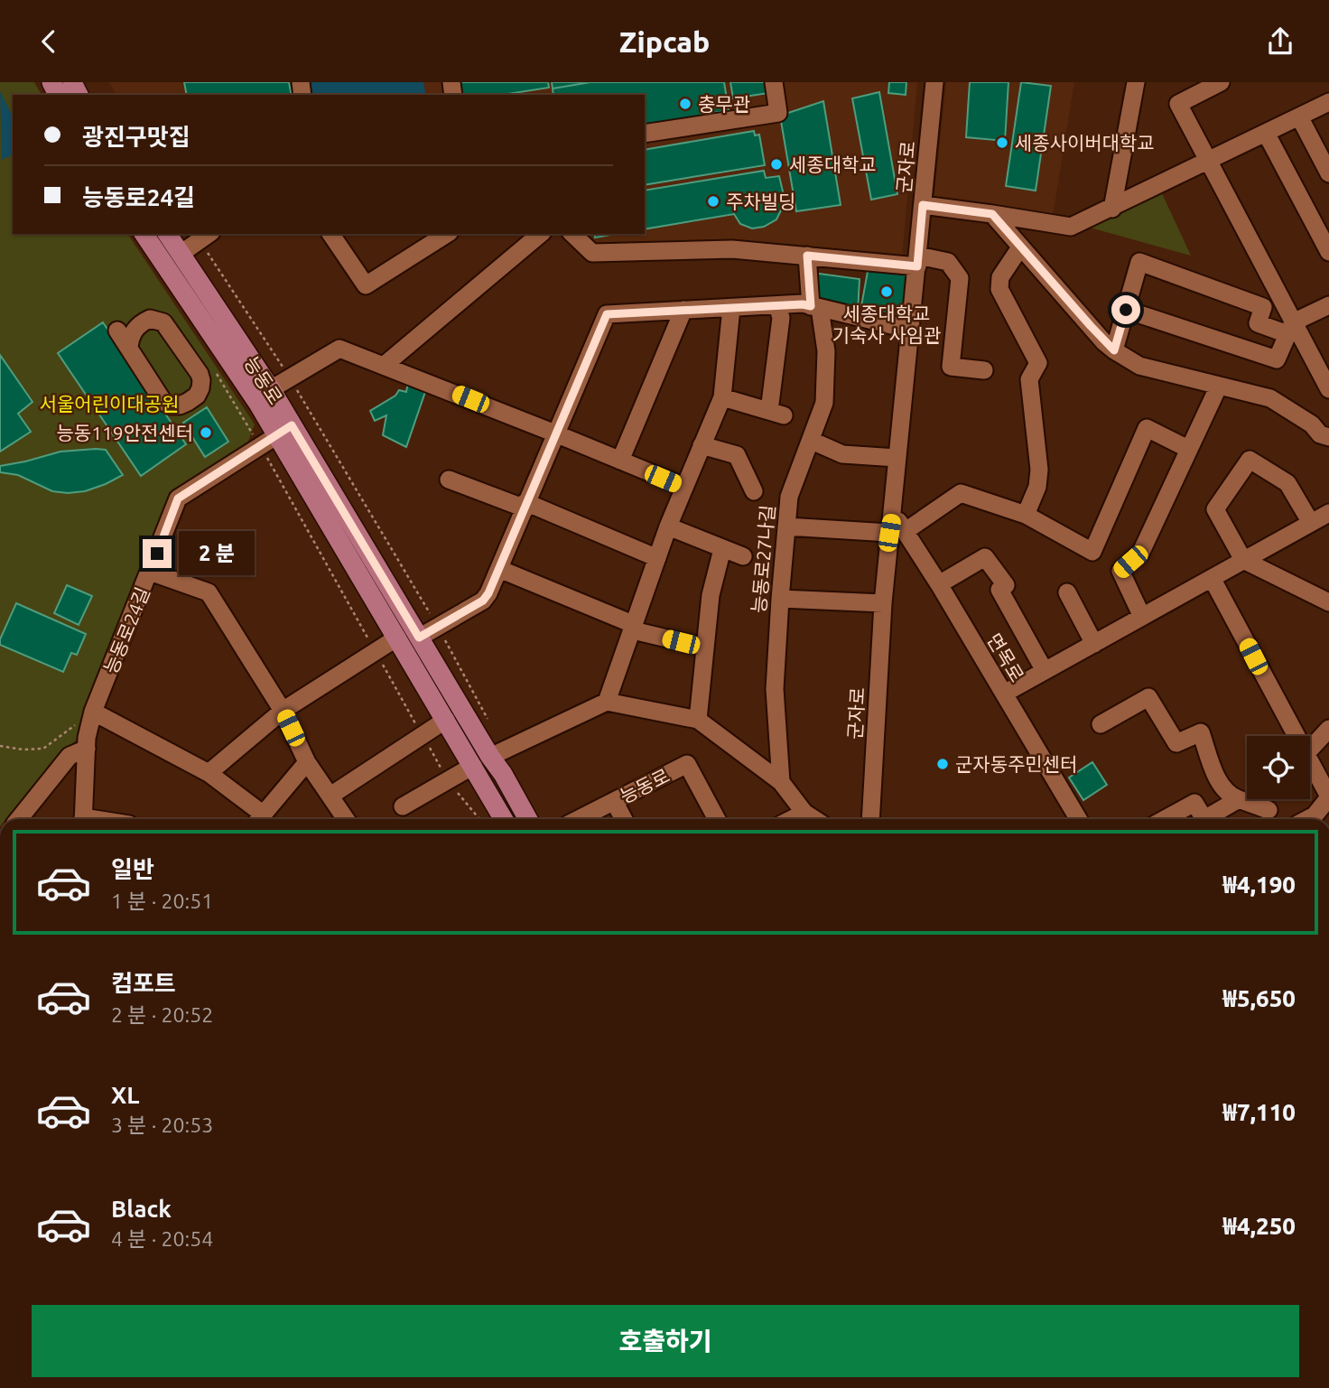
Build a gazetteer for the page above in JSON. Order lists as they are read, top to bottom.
{
  "streets": {
    "main road": ["능동로"],
    "street": [
      "군자로",
      "능동로27나길",
      "능동로24길",
      "면목로"
    ]
  },
  "crossings": [
    ["군자로", "면목로"],
    ["능동로", "능동로24길"]
  ],
  "parks": ["서울어린이대공원"],
  "places": [
    "충무관",
    "세종사이버대학교",
    "세종대학교",
    "주차빌딩",
    "세종대학교 기숙사 사임관",
    "능동119안전센터",
    "군자동주민센터"
  ],
  "page": {
    "header": "Zipcab",
    "banner": ["광진구맛집", "능동로24길"],
    "bubble": "2 분",
    "list": [
      {
        "name": "일반",
        "note": "1 분 · 20:51",
        "value": "₩4,190"
      },
      {
        "name": "컴포트",
        "note": "2 분 · 20:52",
        "value": "₩5,650"
      },
      {
        "name": "XL",
        "note": "3 분 · 20:53",
        "value": "₩7,110"
      },
      {
        "name": "Black",
        "note": "4 분 · 20:54",
        "value": "₩4,250"
      }
    ],
    "buttons": "호출하기"
  }
}
